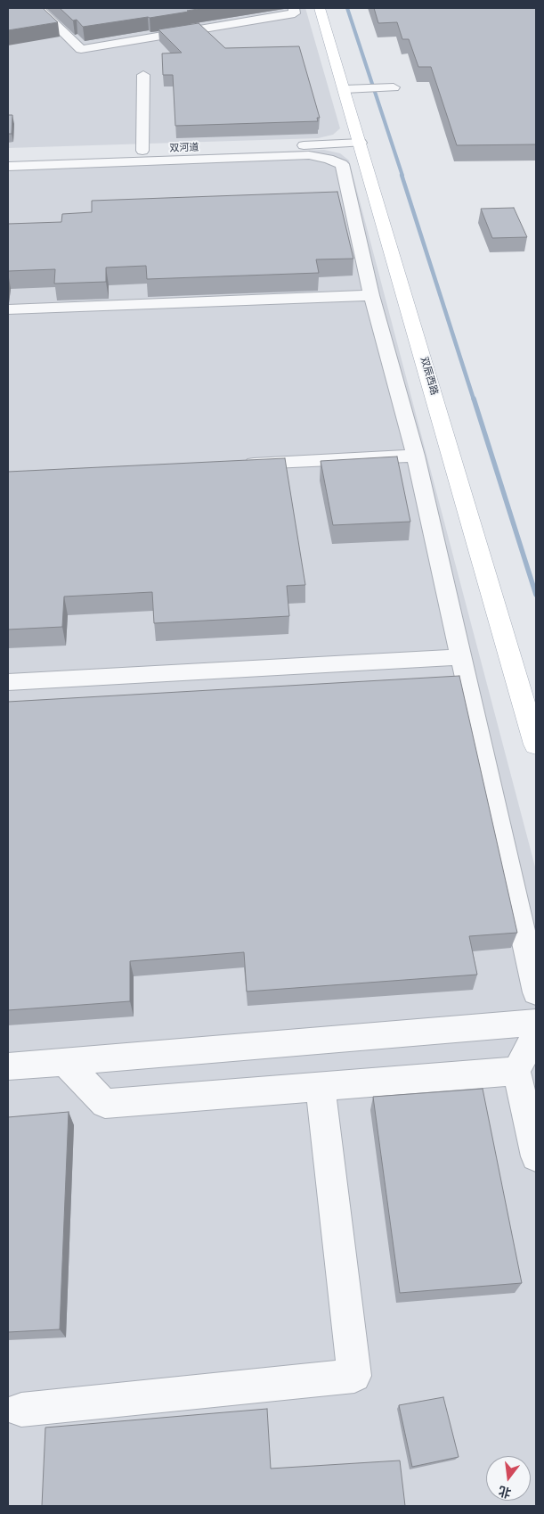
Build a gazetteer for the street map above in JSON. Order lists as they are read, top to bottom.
{
  "streets": {
    "main road": ["双辰西路"],
    "street": ["双河道"]
  },
  "crossings": [
    ["双河道", "双辰西路"]
  ],
  "north": "bottom"
}
